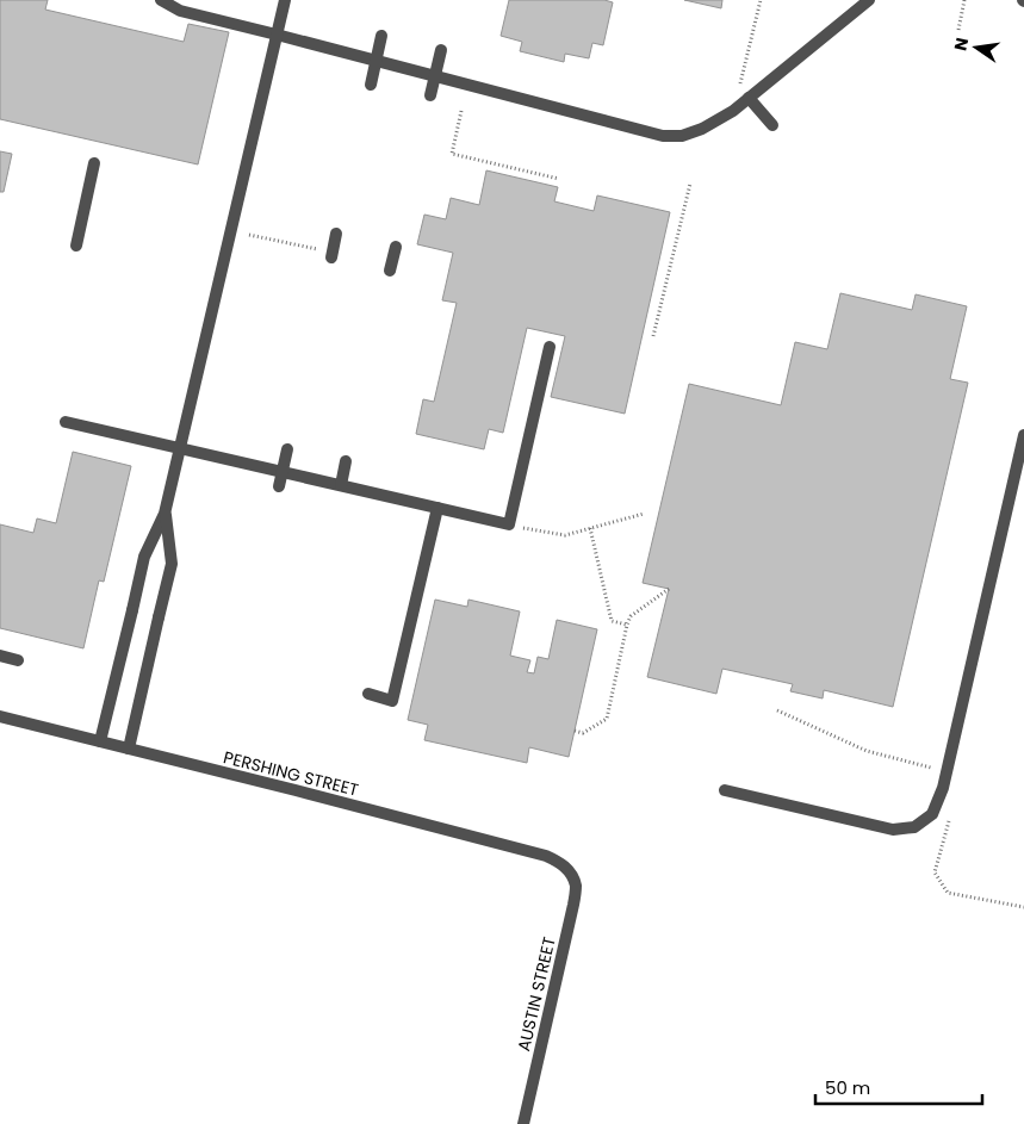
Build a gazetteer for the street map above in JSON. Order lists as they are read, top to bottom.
{
  "streets": {
    "street": ["PERSHING STREET", "AUSTIN STREET"]
  },
  "crossings": [
    ["PERSHING STREET", "AUSTIN STREET"]
  ],
  "scale_bar": "50 m",
  "north": "left"
}
